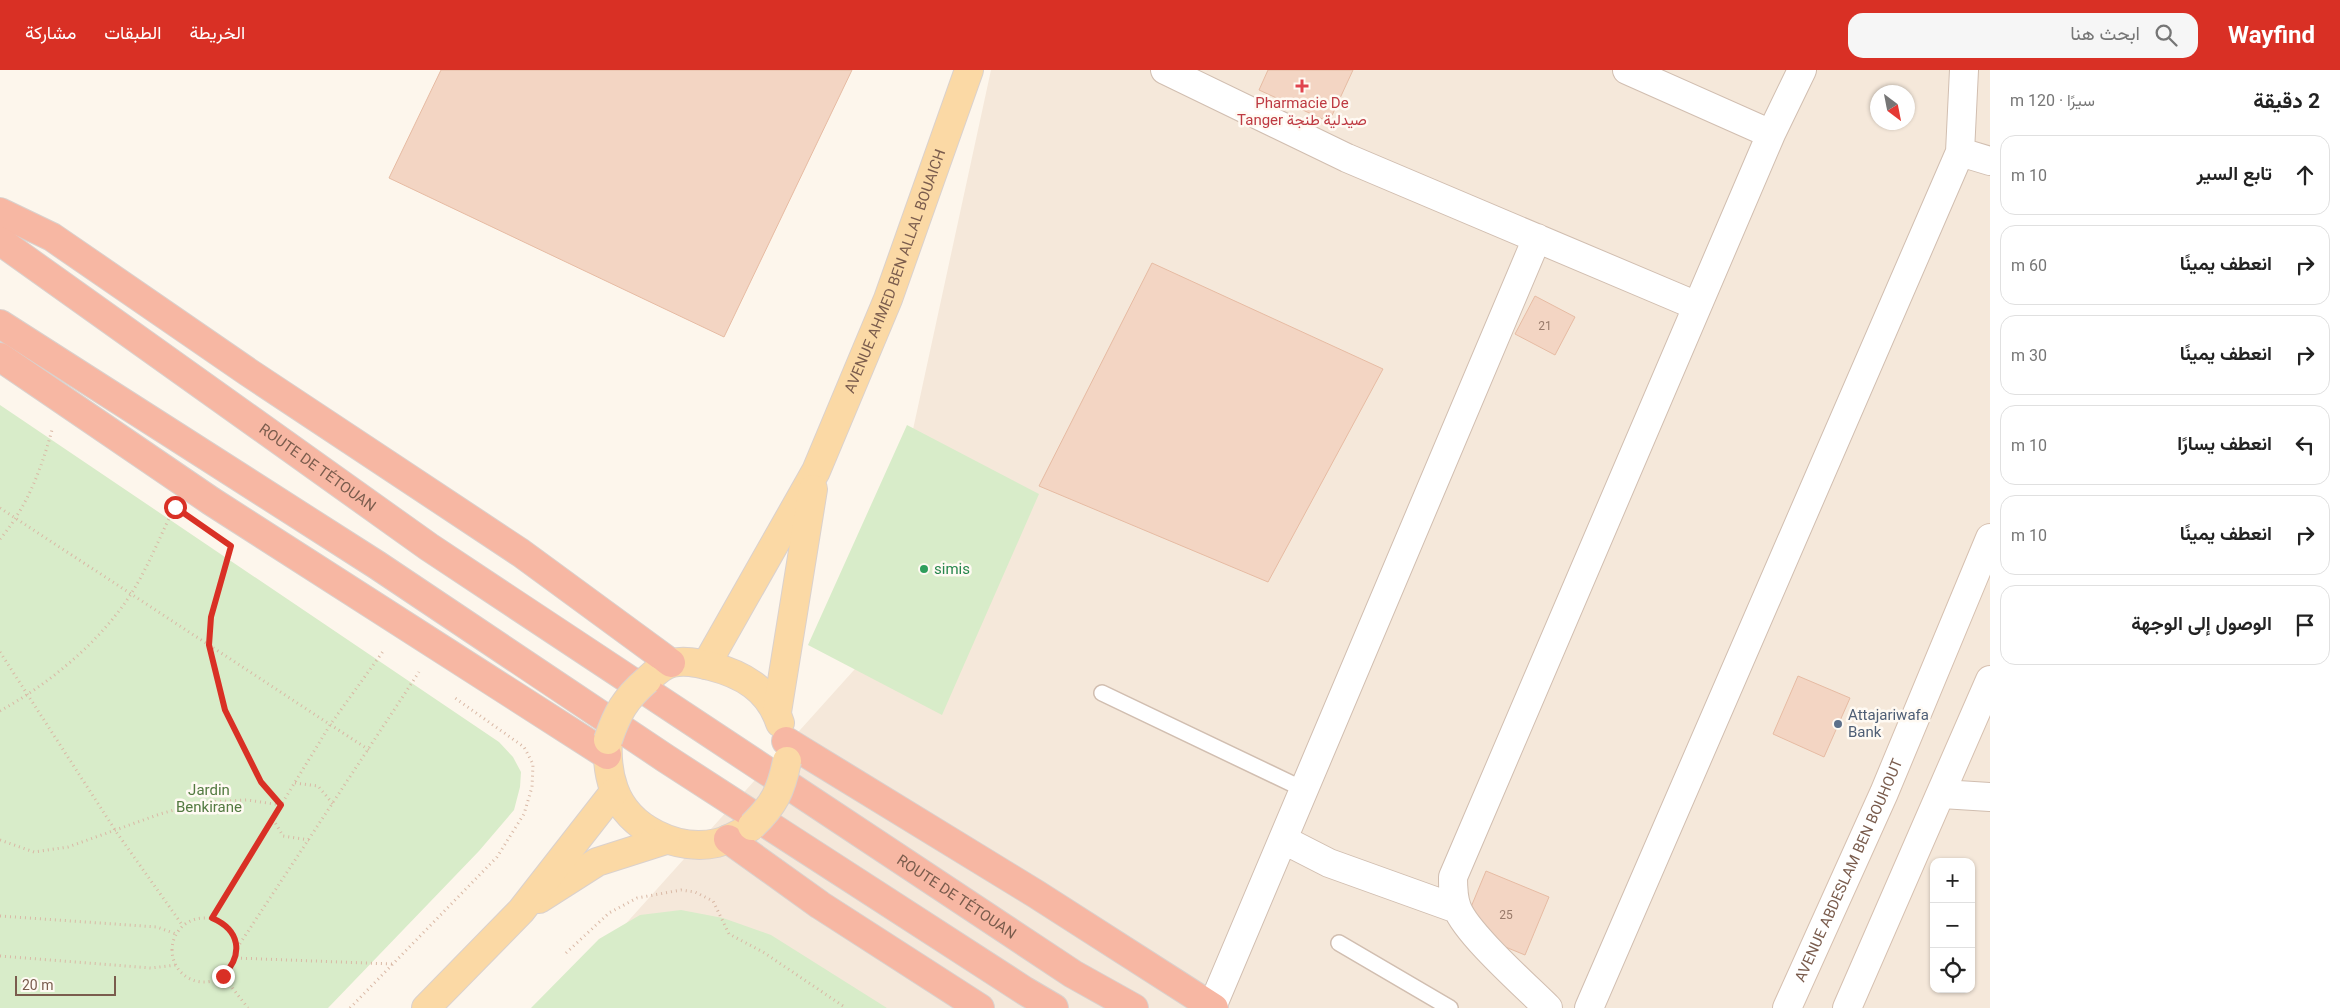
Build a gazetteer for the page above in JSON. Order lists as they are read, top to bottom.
{
  "streets": {
    "highway": ["ROUTE DE TÉTOUAN"],
    "main road": ["AVENUE AHMED BEN ALLAL BOUAICH"],
    "street": ["AVENUE ABDESLAM BEN BOUHOUT"]
  },
  "parks": ["Jardin Benkirane"],
  "places": {
    "health": ["Pharmacie De Tanger صيدلية طنجة"],
    "other": ["simis", "Attajariwafa Bank"]
  },
  "house_numbers": ["21", "25"],
  "scale_bar": "20 m",
  "north": "bottom right",
  "page": {
    "header": "Wayfind",
    "search": "ابحث هنا",
    "nav": ["الخريطة", "الطبقات", "مشاركة"],
    "heading": ["2 دقيقة", "سيرًا · 120 m"],
    "list": [
      ["تابع السير", "10 m"],
      ["انعطف يمينًا", "60 m"],
      ["انعطف يمينًا", "30 m"],
      ["انعطف يسارًا", "10 m"],
      ["انعطف يمينًا", "10 m"],
      "الوصول إلى الوجهة"
    ],
    "map_buttons": ["+", "−"],
    "scale": "20 m"
  }
}
